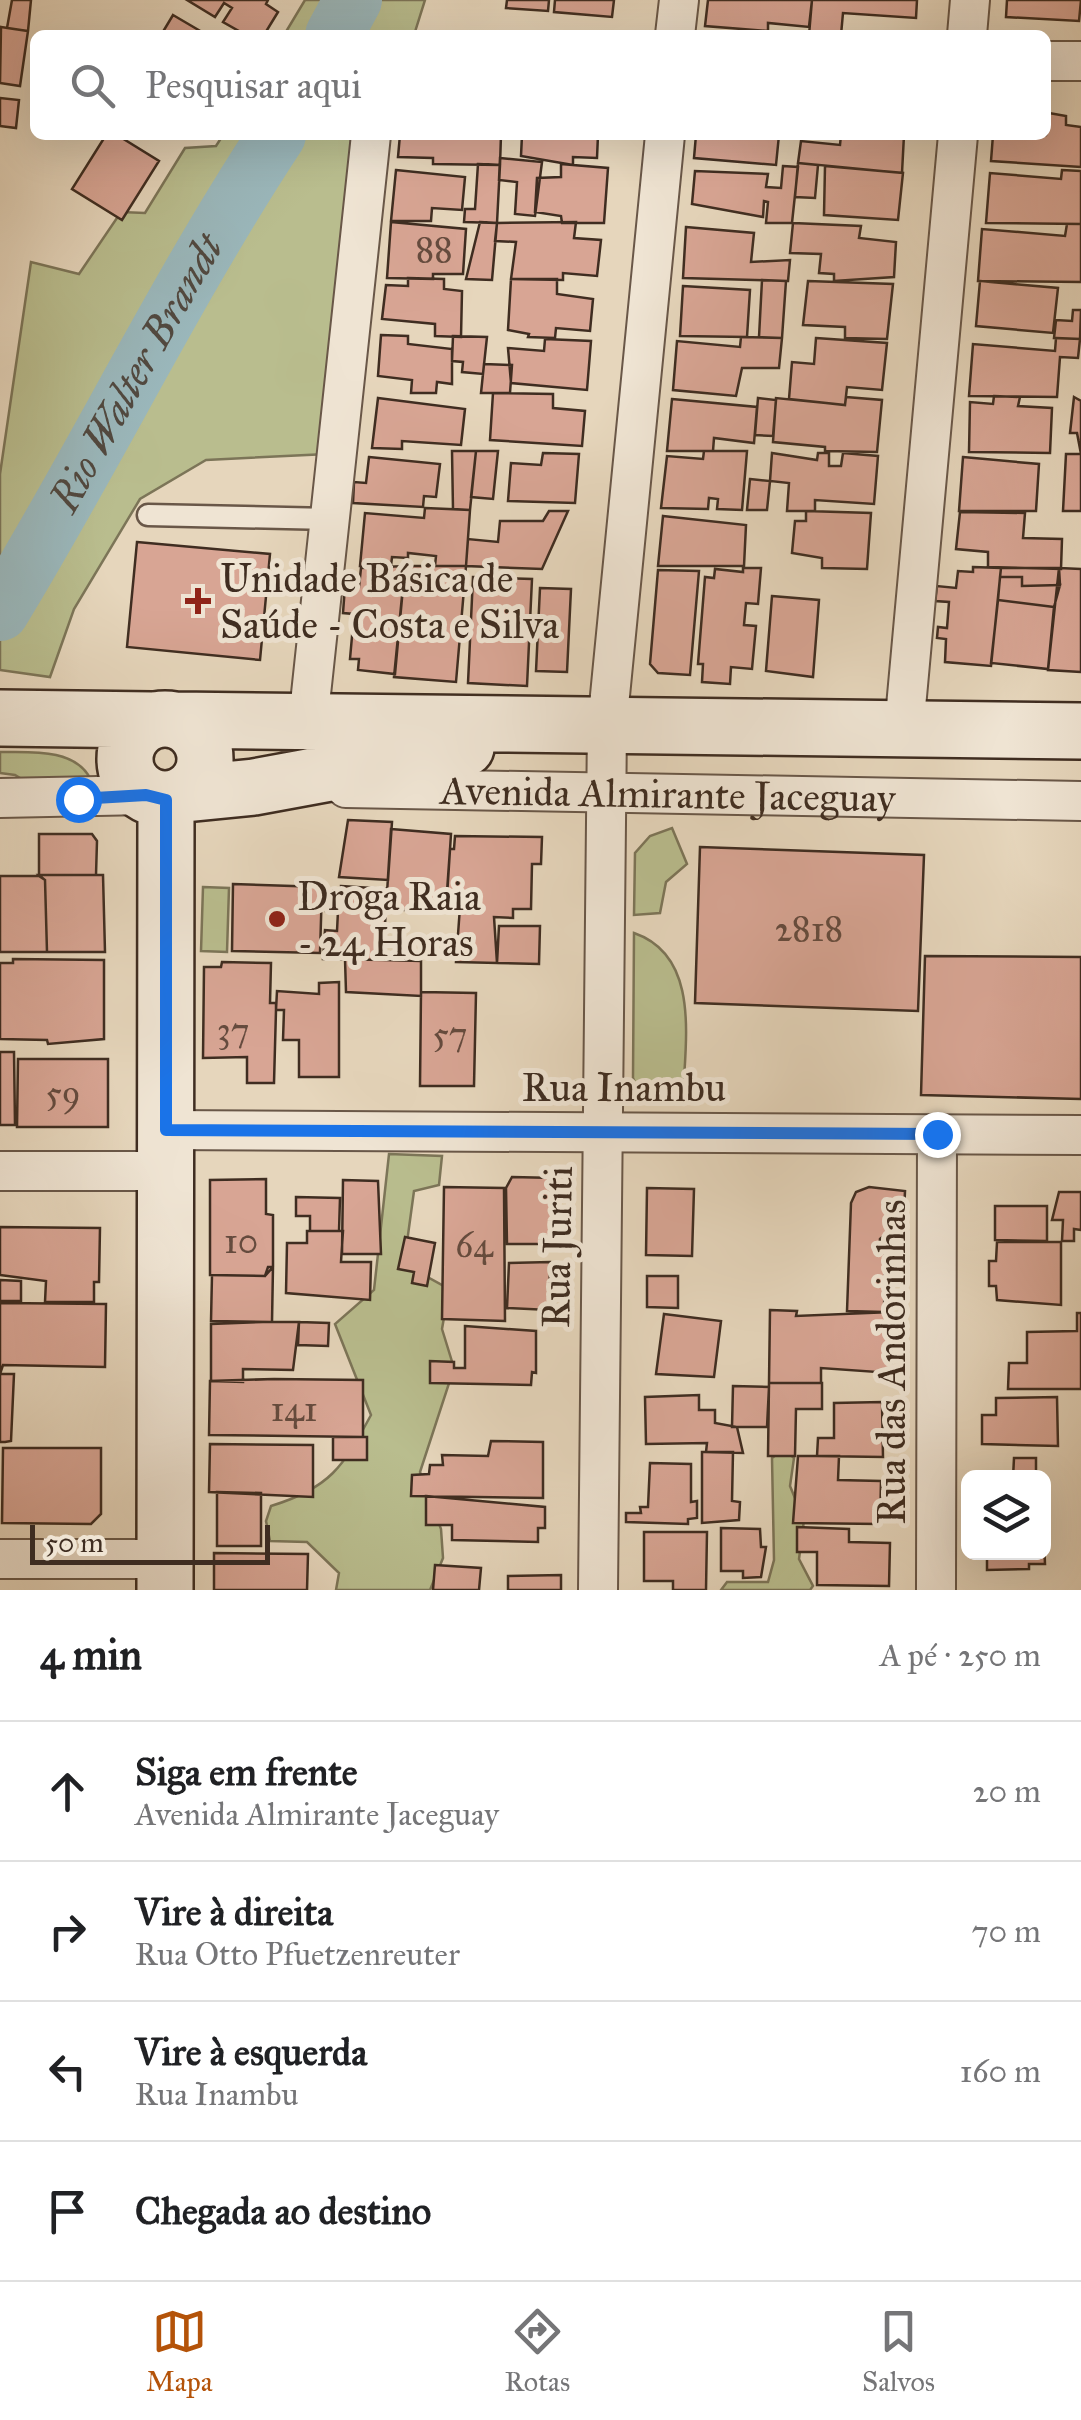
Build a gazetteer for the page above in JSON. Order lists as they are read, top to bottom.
{
  "streets": {
    "main road": ["Avenida Almirante Jaceguay"],
    "street": ["Rua Inambu", "Rua Juriti", "Rua das Andorinhas"]
  },
  "crossings": [
    ["Avenida Almirante Jaceguay", "Rua Juriti"],
    ["Rua Inambu", "Rua Juriti"],
    ["Rua Inambu", "Rua das Andorinhas"]
  ],
  "water": ["Rio Walter Brandt"],
  "places": {
    "health": ["Unidade Básica de Saúde - Costa e Silva"],
    "other": ["Droga Raia - 24 Horas"]
  },
  "house_numbers": [
    "88",
    "2818",
    "37",
    "57",
    "59",
    "10",
    "64",
    "141"
  ],
  "scale_bar": "50 m",
  "page": {
    "search": "Pesquisar aqui",
    "scale": "50 m",
    "heading": ["4 min", "A pé · 250 m"],
    "list": [
      ["Siga em frente", "Avenida Almirante Jaceguay", "20 m"],
      ["Vire à direita", "Rua Otto Pfuetzenreuter", "70 m"],
      ["Vire à esquerda", "Rua Inambu", "160 m"],
      "Chegada ao destino"
    ],
    "nav": ["Mapa", "Rotas", "Salvos"]
  }
}
